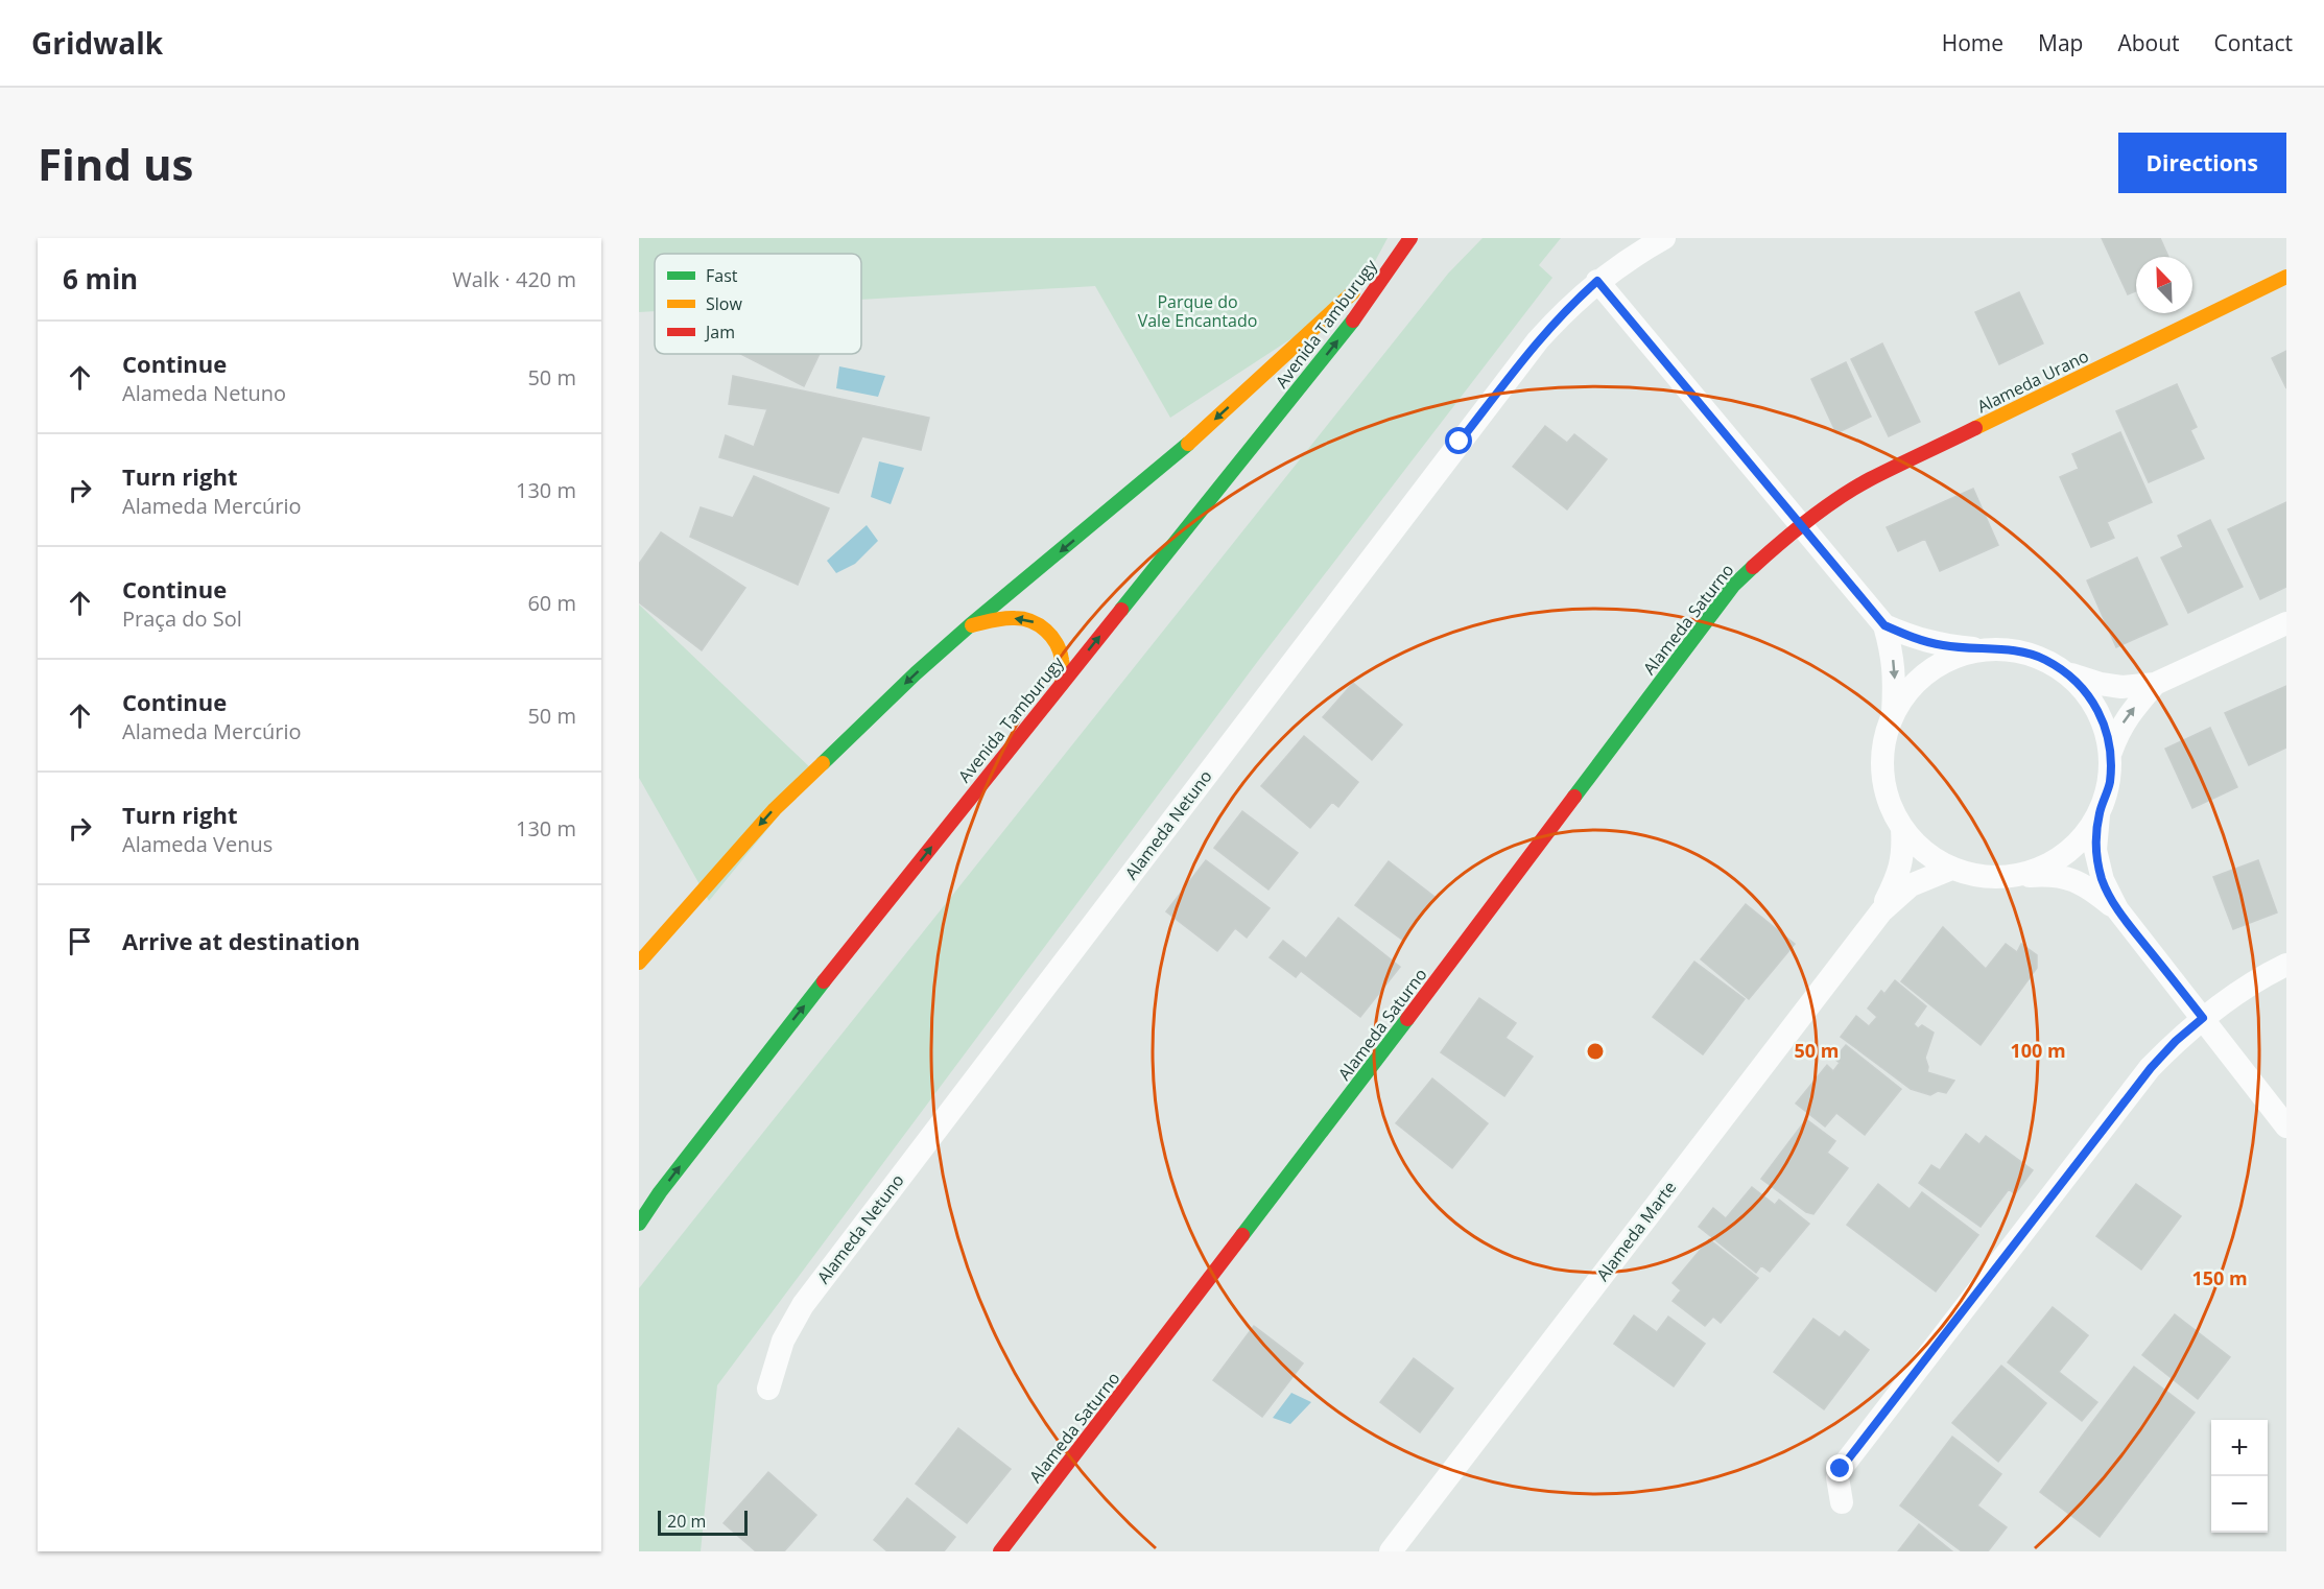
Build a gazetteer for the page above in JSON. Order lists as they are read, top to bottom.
{
  "streets": {
    "main road": ["Avenida Tamburugy", "Alameda Urano", "Alameda Saturno"],
    "street": ["Alameda Netuno", "Alameda Marte"]
  },
  "crossings": [
    ["Alameda Urano", "Alameda Saturno"]
  ],
  "parks": ["Parque do Vale Encantado"],
  "legend": ["Fast", "Slow", "Jam"],
  "scale_bar": "20 m",
  "north": "top left",
  "page": {
    "header": "Gridwalk",
    "nav": [
      "Home",
      "Map",
      "About",
      "Contact"
    ],
    "buttons": "Directions",
    "title": "Find us",
    "heading": ["6 min", "Walk · 420 m"],
    "list": [
      ["Continue", "Alameda Netuno", "50 m"],
      ["Turn right", "Alameda Mercúrio", "130 m"],
      ["Continue", "Praça do Sol", "60 m"],
      ["Continue", "Alameda Mercúrio", "50 m"],
      ["Turn right", "Alameda Venus", "130 m"],
      "Arrive at destination"
    ],
    "map_buttons": ["+", "−"],
    "scale": "20 m"
  },
  "rings": ["50 m", "100 m", "150 m"]
}
